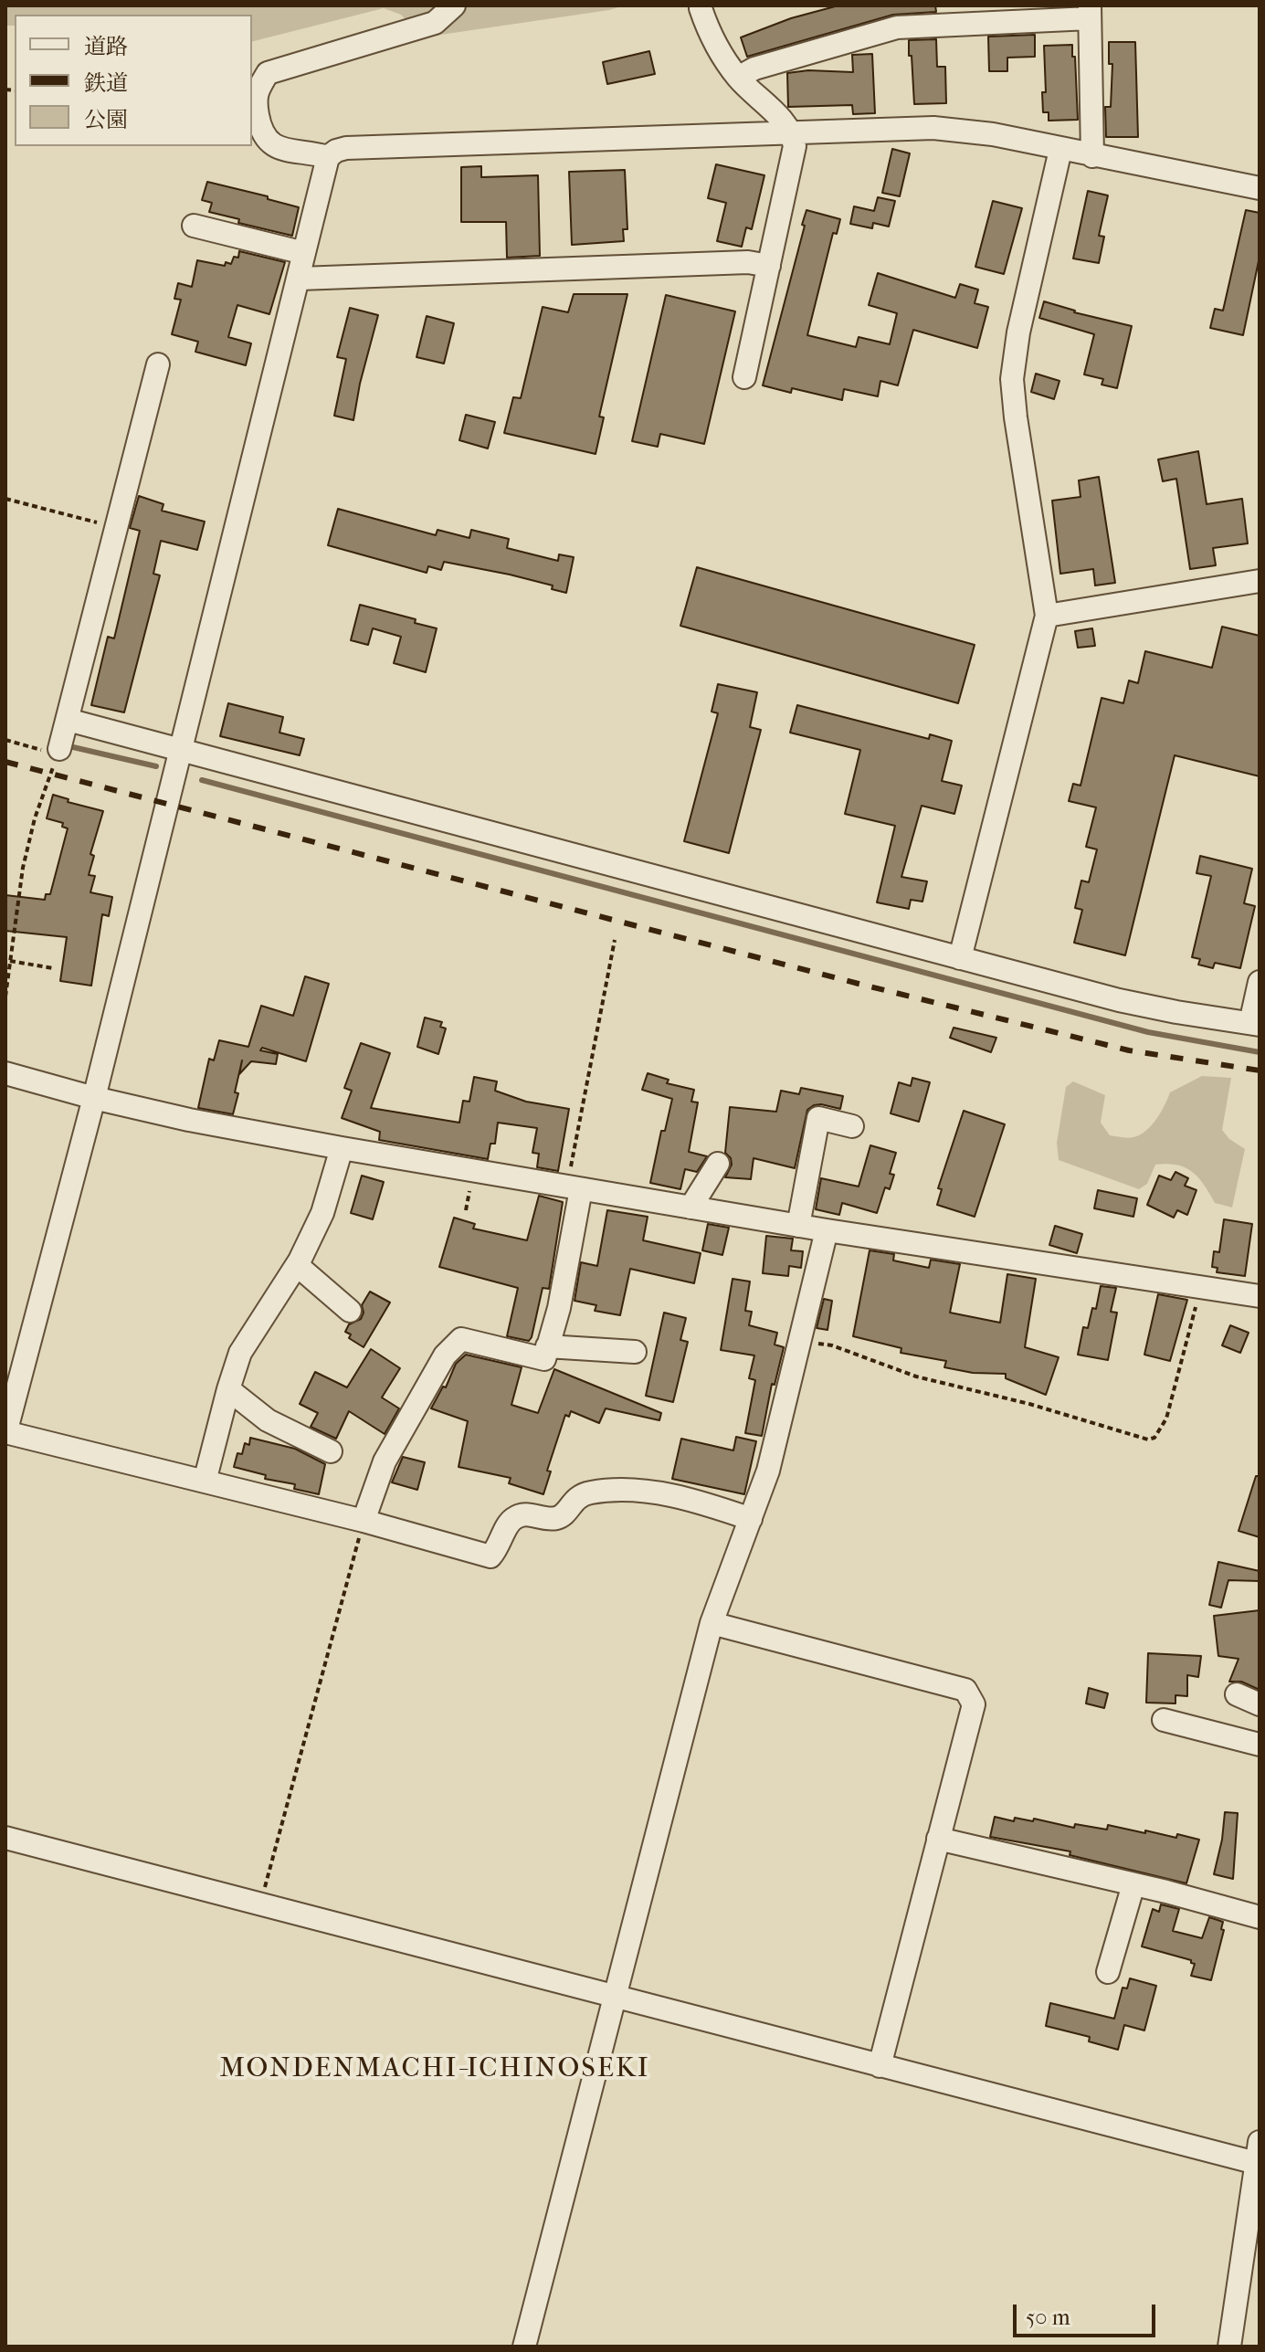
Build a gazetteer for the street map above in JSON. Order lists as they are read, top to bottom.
{
  "districts": ["MONDENMACHI-ICHINOSEKI"],
  "legend": ["道路", "鉄道", "公園"],
  "scale_bar": "50 m"
}
